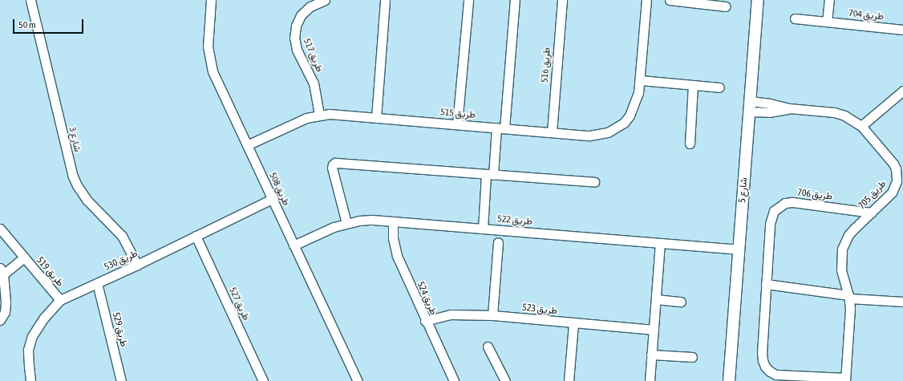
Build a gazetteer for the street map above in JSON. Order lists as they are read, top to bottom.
{
  "streets": {
    "street": [
      "طريق 704",
      "طريق 517",
      "طريق 516",
      "طريق 515",
      "شارع 3",
      "طريق 508",
      "شارع 5",
      "طريق 706",
      "طريق 705",
      "طريق 522",
      "طريق 530",
      "طريق 519",
      "طريق 524",
      "طريق 527",
      "طريق 523",
      "طريق 529"
    ]
  },
  "crossings": [
    ["طريق 517", "طريق 515"],
    ["طريق 516", "طريق 515"],
    ["طريق 515", "طريق 508"],
    ["شارع 3", "طريق 530"],
    ["طريق 508", "طريق 522"],
    ["طريق 508", "طريق 530"],
    ["شارع 5", "طريق 705"],
    ["شارع 5", "طريق 522"],
    ["طريق 706", "طريق 705"],
    ["طريق 522", "طريق 524"],
    ["طريق 530", "طريق 519"],
    ["طريق 530", "طريق 527"],
    ["طريق 530", "طريق 529"],
    ["طريق 524", "طريق 523"]
  ],
  "scale_bar": "50 m"
}
